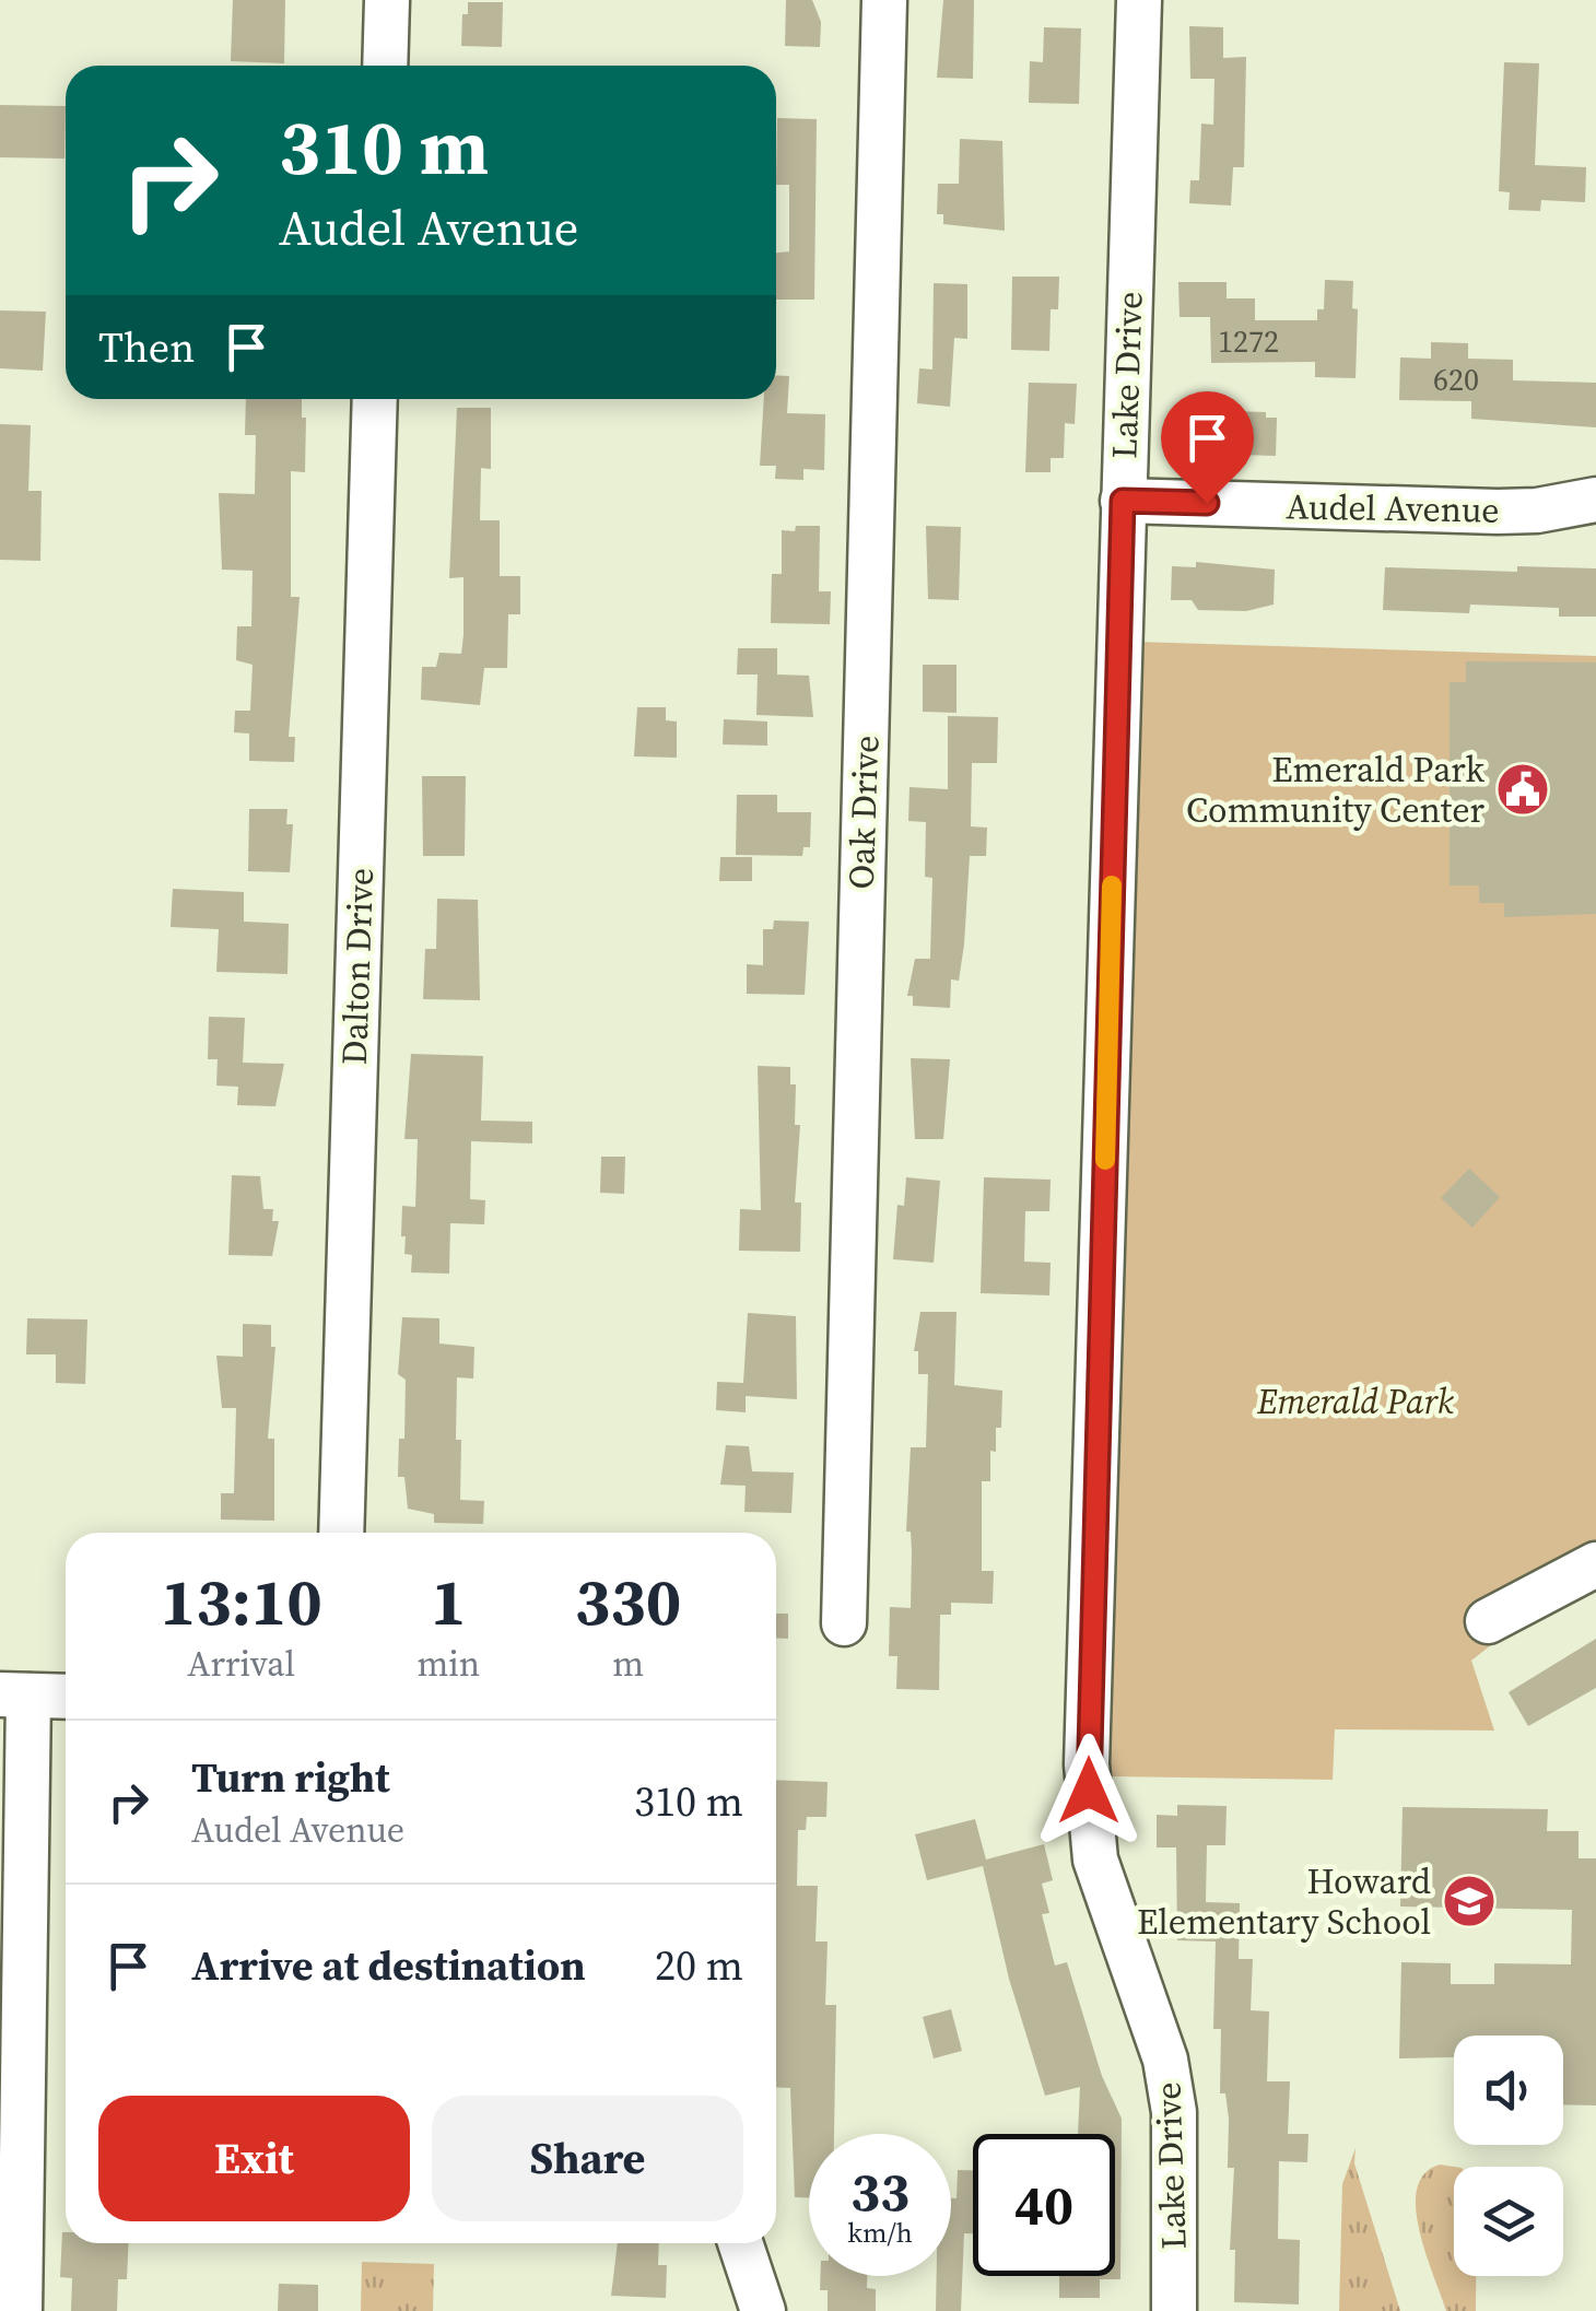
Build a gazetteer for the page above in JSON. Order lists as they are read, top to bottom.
{
  "streets": {
    "street": [
      "Lake Drive",
      "Audel Avenue",
      "Oak Drive",
      "Dalton Drive"
    ]
  },
  "crossings": [
    ["Lake Drive", "Audel Avenue"]
  ],
  "parks": ["Emerald Park"],
  "places": {
    "public building": ["Emerald Park Community Center"],
    "school or university": ["Howard Elementary School"]
  },
  "house_numbers": ["1272", "620"],
  "page": {
    "turn": ["310 m", "Audel Avenue"],
    "then": "Then",
    "eta": [
      "13:10",
      "Arrival",
      "1",
      "min",
      "330",
      "m"
    ],
    "list": [
      {
        "name": "Turn right",
        "note": "Audel Avenue",
        "value": "310 m"
      },
      {
        "name": "Arrive at destination",
        "value": "20 m"
      }
    ],
    "buttons": ["Exit", "Share"],
    "speed": "33 km/h",
    "limit": "40"
  }
}
